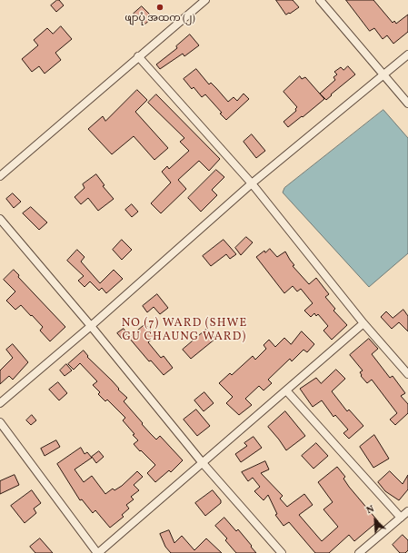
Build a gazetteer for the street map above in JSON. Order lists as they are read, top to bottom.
{
  "districts": ["NO (7) WARD (SHWE GU CHAUNG WARD)"],
  "places": ["ဖျာပုံ အထက (၂)"],
  "north": "top left"
}
